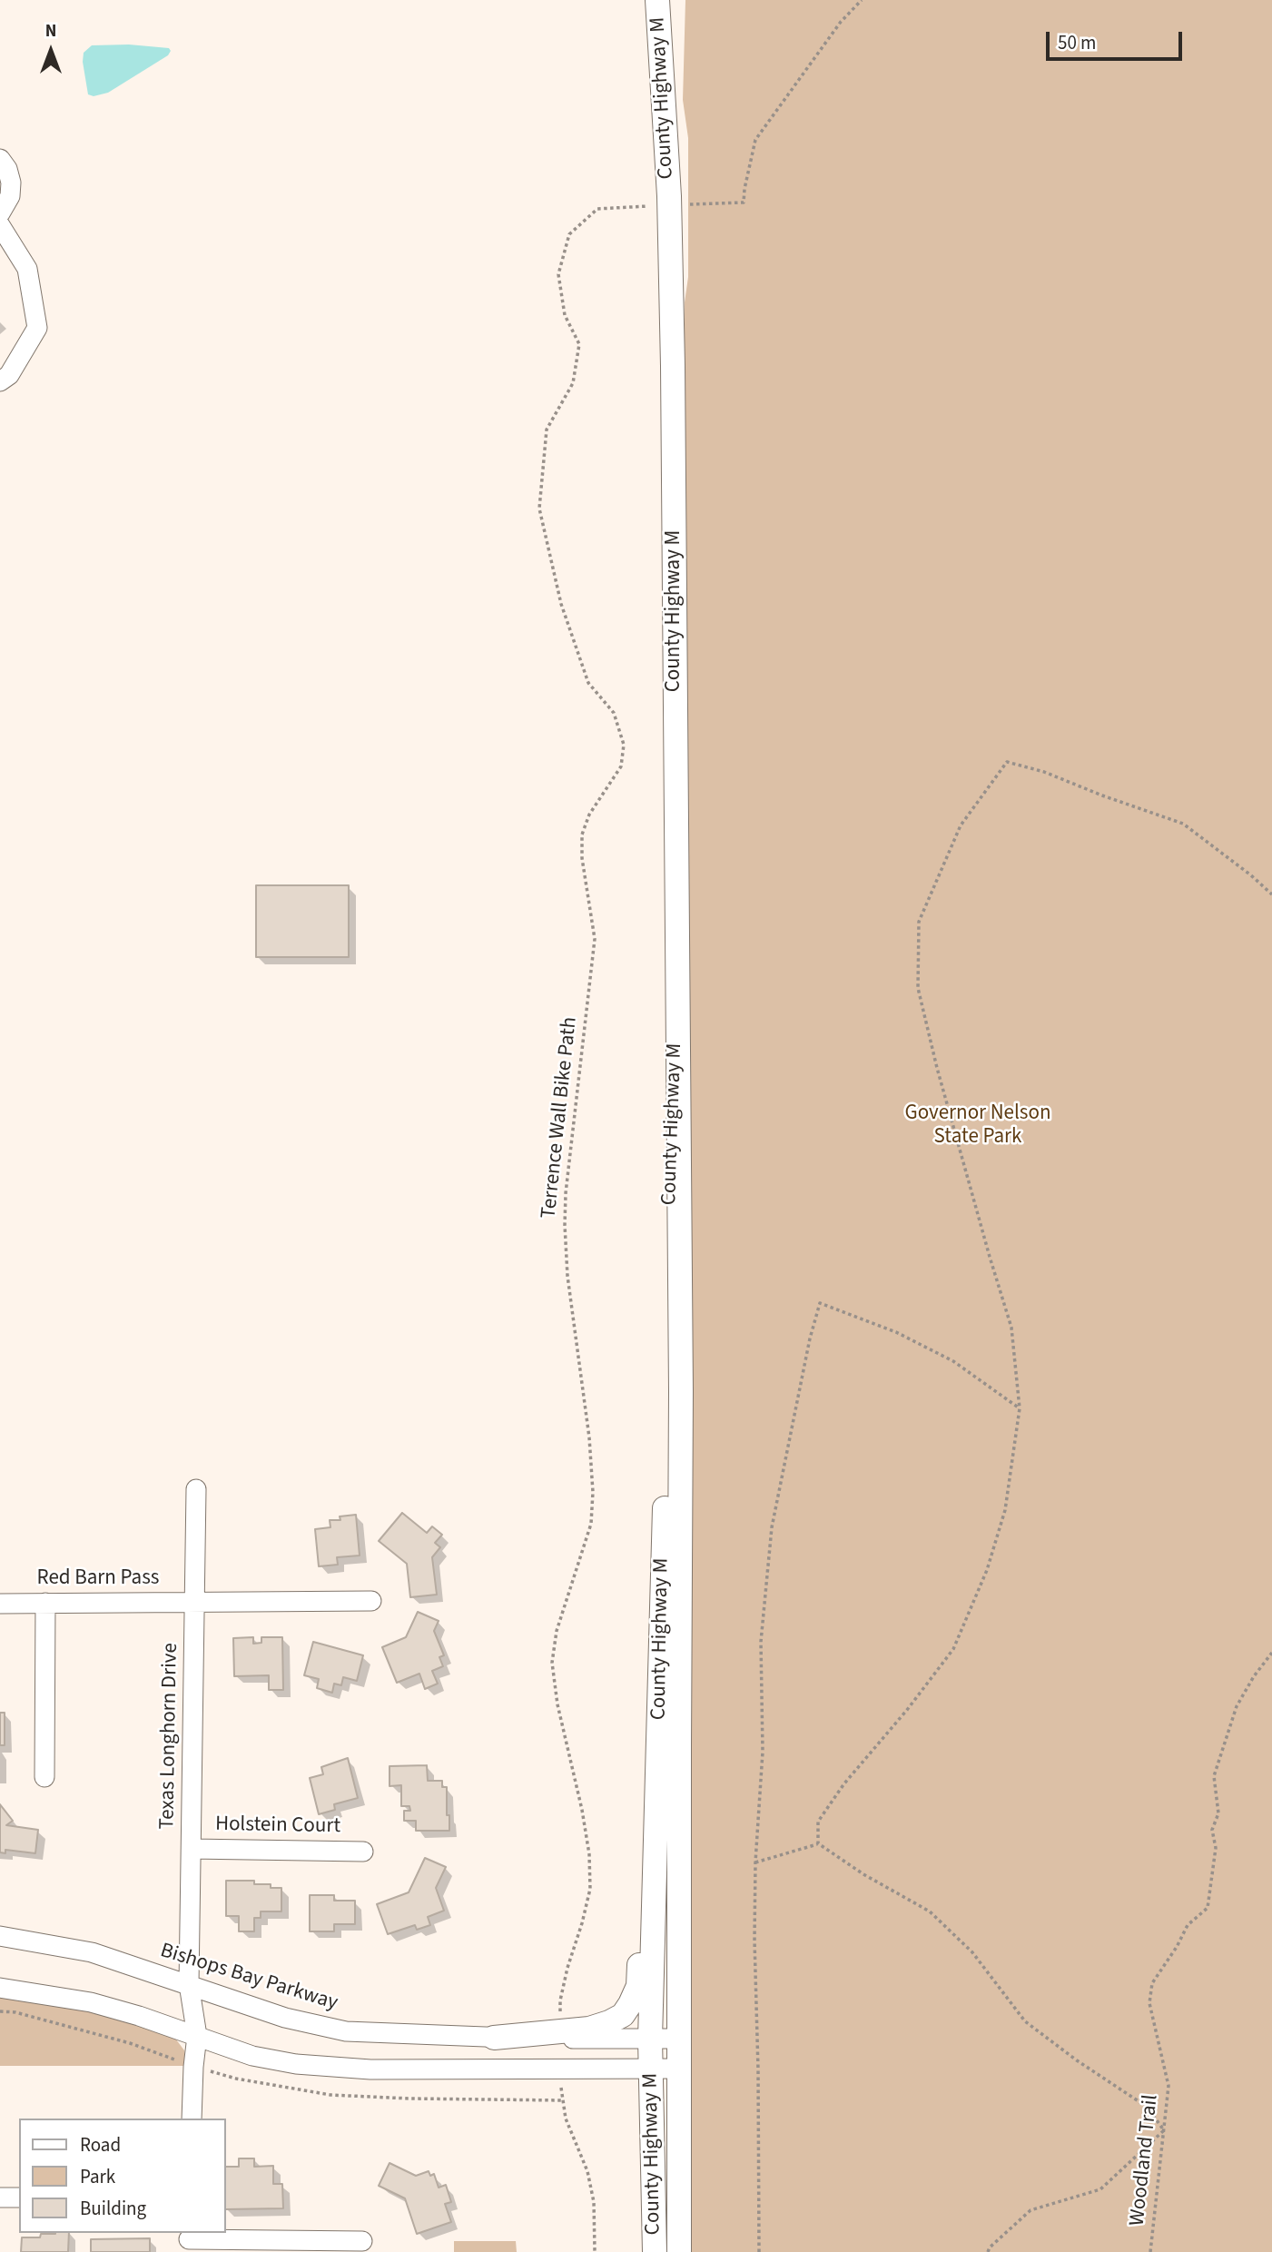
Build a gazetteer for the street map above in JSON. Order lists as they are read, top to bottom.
{
  "streets": {
    "main road": ["County Highway M"],
    "street": [
      "Red Barn Pass",
      "Texas Longhorn Drive",
      "Holstein Court",
      "Bishops Bay Parkway"
    ],
    "path": ["Terrence Wall Bike Path", "Woodland Trail"]
  },
  "crossings": [
    ["County Highway M", "Terrence Wall Bike Path"],
    ["County Highway M", "Bishops Bay Parkway"],
    ["Red Barn Pass", "Texas Longhorn Drive"],
    ["Texas Longhorn Drive", "Holstein Court"],
    ["Texas Longhorn Drive", "Bishops Bay Parkway"]
  ],
  "parks": ["Governor Nelson State Park"],
  "legend": ["Road", "Park", "Building"],
  "scale_bar": "50 m",
  "north": "top"
}
